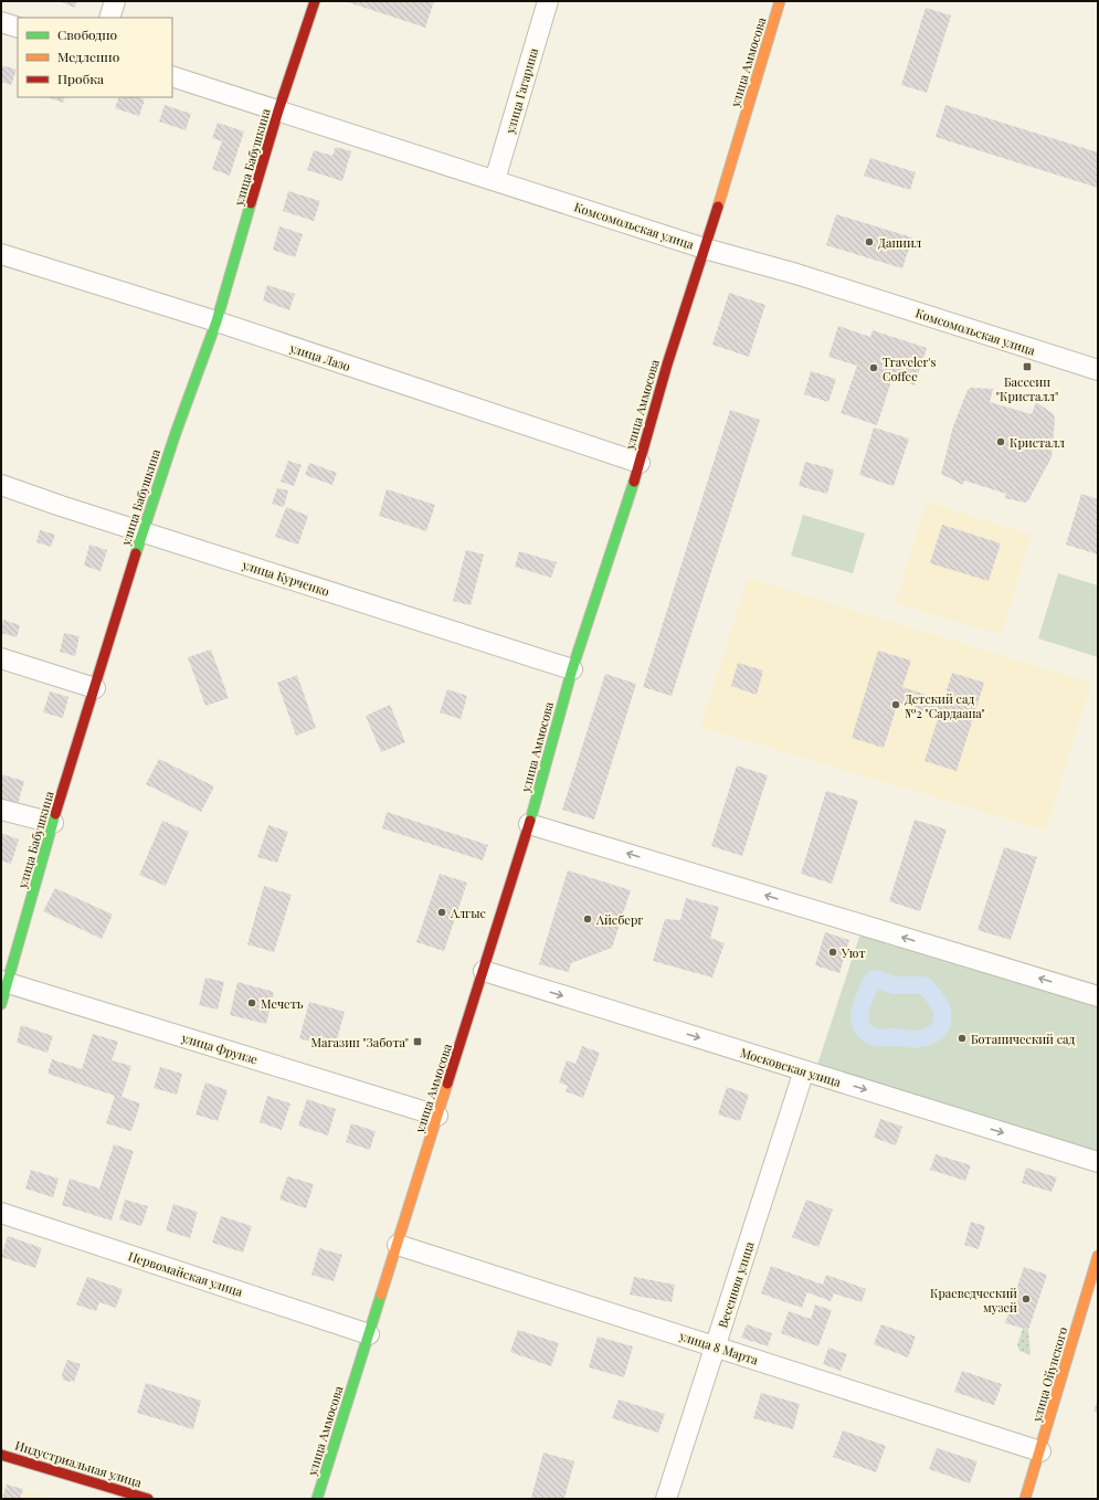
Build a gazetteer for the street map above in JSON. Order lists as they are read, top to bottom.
{
  "streets": {
    "main road": [
      "улица Аммосова",
      "улица Бабушкина",
      "улица Ойунского",
      "Индустриальная улица"
    ],
    "street": [
      "улица Гагарина",
      "Комсомольская улица",
      "улица Лазо",
      "улица Курченко",
      "улица Фрунзе",
      "Московская улица",
      "Первомайская улица",
      "Весенняя улица",
      "улица 8 Марта"
    ]
  },
  "crossings": [
    ["улица Аммосова", "Комсомольская улица"],
    ["улица Аммосова", "улица Лазо"],
    ["улица Аммосова", "улица Курченко"],
    ["улица Аммосова", "улица Фрунзе"],
    ["улица Аммосова", "Московская улица"],
    ["улица Аммосова", "Первомайская улица"],
    ["улица Аммосова", "улица 8 Марта"],
    ["улица Гагарина", "Комсомольская улица"],
    ["улица Бабушкина", "Комсомольская улица"],
    ["улица Бабушкина", "улица Лазо"],
    ["улица Бабушкина", "улица Курченко"],
    ["улица Бабушкина", "улица Фрунзе"],
    ["Московская улица", "Весенняя улица"],
    ["Весенняя улица", "улица 8 Марта"],
    ["улица 8 Марта", "улица Ойунского"]
  ],
  "places": {
    "other": [
      "Даниил",
      "Traveler's Coffee",
      "Кристалл",
      "Детский сад №2 \"Сардаана\"",
      "Алгыс",
      "Айсберг",
      "Уют",
      "Мечеть",
      "Ботанический сад",
      "Краеведческий музей"
    ],
    "transit": ["Бассеин \"Кристалл\"", "Магазин \"Забота\""]
  },
  "legend": ["Свободно", "Медленно", "Пробка"]
}
